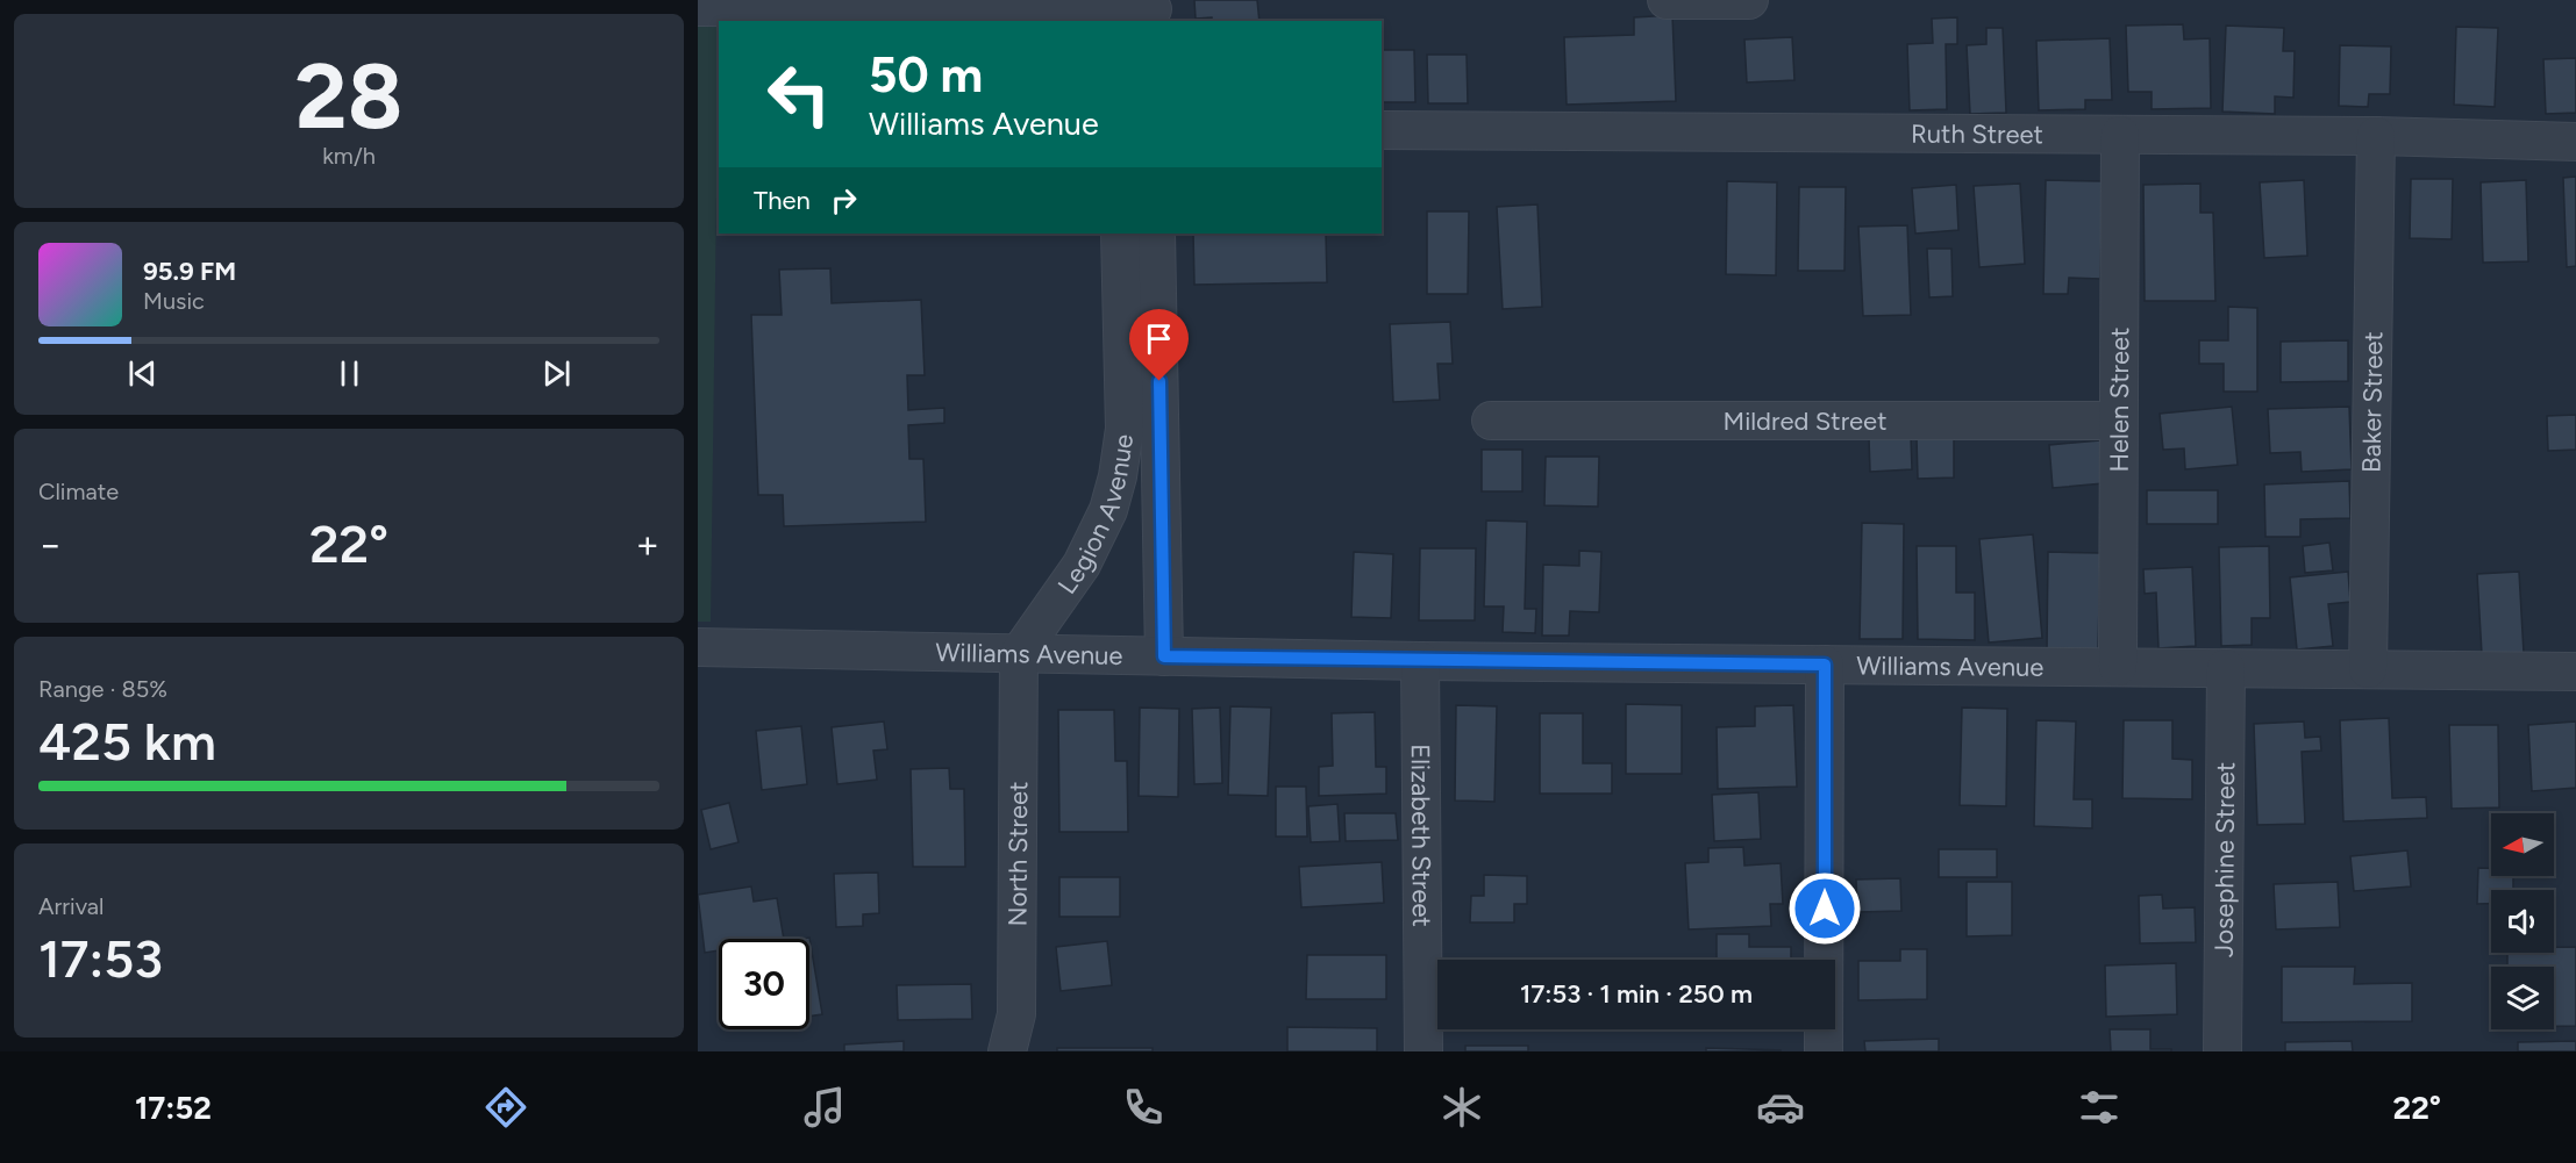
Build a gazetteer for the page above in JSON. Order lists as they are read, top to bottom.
{
  "streets": {
    "street": [
      "Ruth Street",
      "Helen Street",
      "Baker Street",
      "Mildred Street",
      "Legion Avenue",
      "Williams Avenue",
      "Elizabeth Street",
      "North Street",
      "Josephine Street"
    ]
  },
  "crossings": [
    ["Ruth Street", "Helen Street"],
    ["Ruth Street", "Baker Street"],
    ["Helen Street", "Mildred Street"],
    ["Helen Street", "Williams Avenue"],
    ["Baker Street", "Williams Avenue"],
    ["Legion Avenue", "Williams Avenue"],
    ["Legion Avenue", "North Street"],
    ["Williams Avenue", "Elizabeth Street"],
    ["Williams Avenue", "North Street"],
    ["Williams Avenue", "Josephine Street"]
  ],
  "north": "left",
  "page": {
    "tile": [
      ["28", "km/h"],
      "Climate",
      ["Range · 85%", "425 km"],
      ["Arrival", "17:53"]
    ],
    "turn": ["50 m", "Williams Avenue"],
    "then": "Then",
    "song": ["95.9 FM", "Music"],
    "heat": ["−", "22°", "+"],
    "limit": "30",
    "trip": "17:53 · 1 min · 250 m",
    "tabs": ["17:52", "22°"]
  }
}
